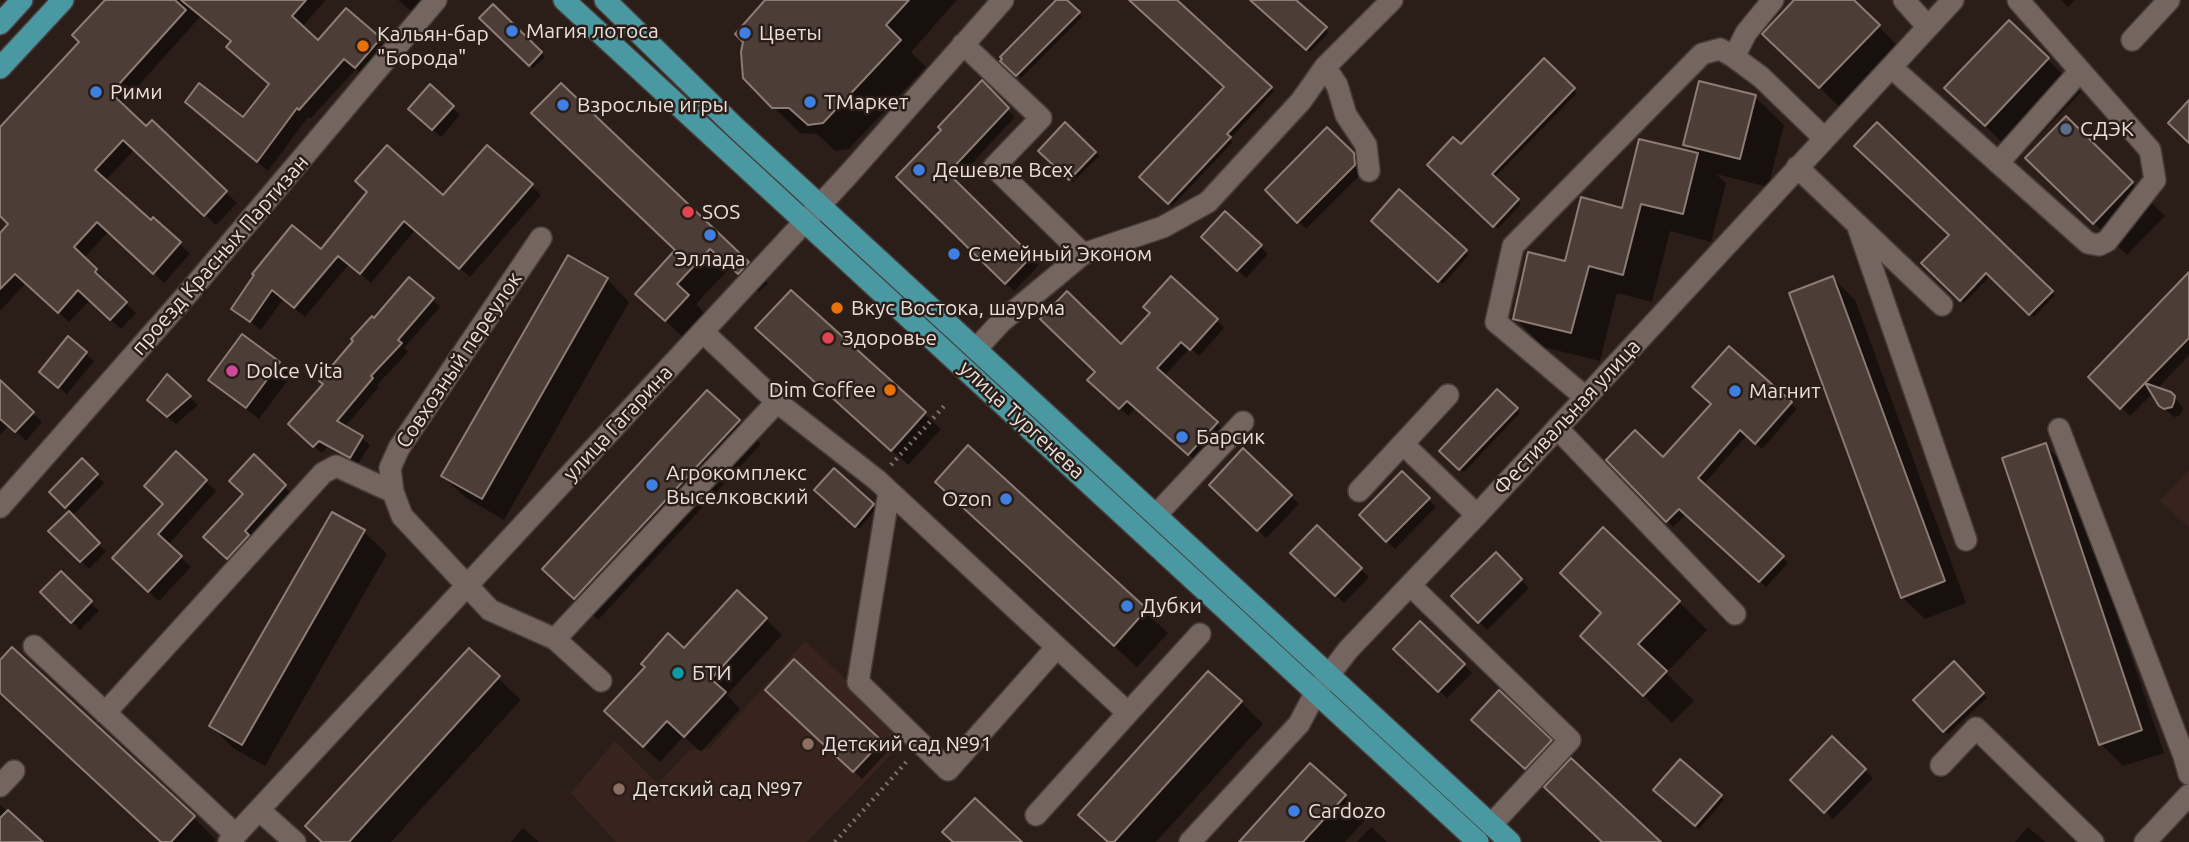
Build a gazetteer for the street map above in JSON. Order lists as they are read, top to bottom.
{
  "streets": {
    "main road": ["улица Тургенева"],
    "street": [
      "проезд Красных Партизан",
      "Совхозный переулок",
      "Фестивальная улица",
      "улица Гагарина"
    ]
  },
  "crossings": [
    ["Совхозный переулок", "улица Гагарина"],
    ["Фестивальная улица", "улица Тургенева"],
    ["улица Тургенева", "улица Гагарина"]
  ],
  "places": [
    "Магия лотоса",
    "Цветы",
    "Кальян-бар \"Борода\"",
    "Рими",
    "ТМаркет",
    "Взрослые игры",
    "СДЭК",
    "Дешевле Всех",
    "SOS",
    "Эллада",
    "Семейный Эконом",
    "Вкус Востока, шаурма",
    "Здоровье",
    "Dolce Vita",
    "Dim Coffee",
    "Магнит",
    "Барсик",
    "Агрокомплекс Выселковский",
    "Ozon",
    "Дубки",
    "БТИ",
    "Детский сад №91",
    "Детский сад №97",
    "Cardozo"
  ]
}
